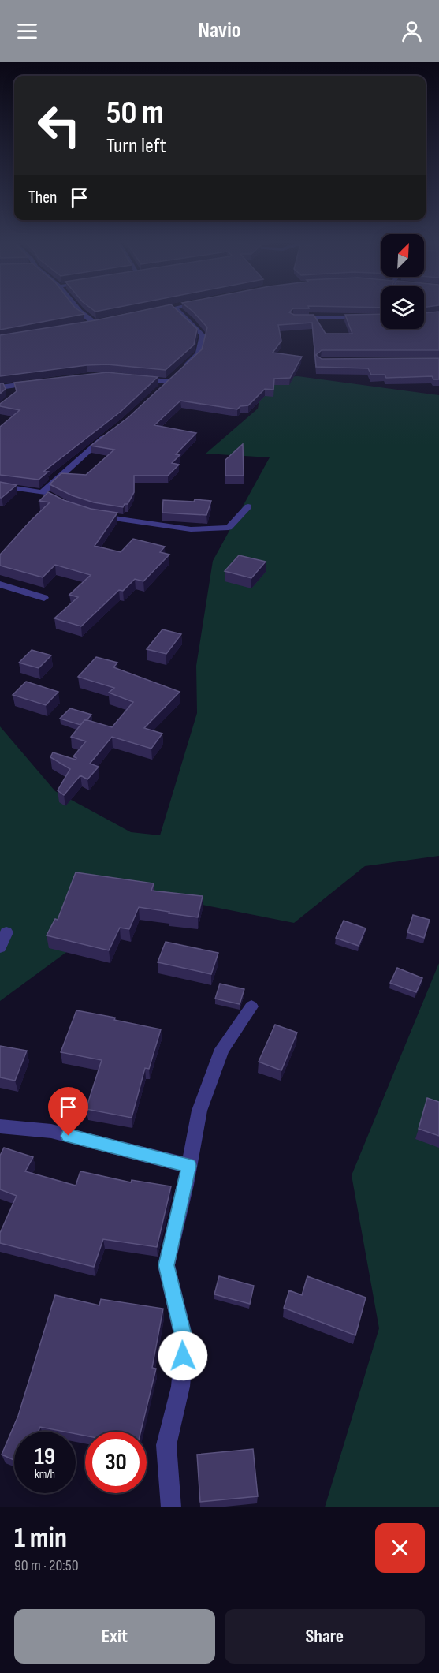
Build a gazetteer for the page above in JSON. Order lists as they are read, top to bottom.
{
  "north": "top right",
  "page": {
    "header": "Navio",
    "turn": ["50 m", "Turn left"],
    "then": "Then",
    "speed": "19 km/h",
    "limit": "30",
    "heading": ["1 min", "90 m · 20:50"],
    "buttons": ["Exit", "Share"]
  }
}
